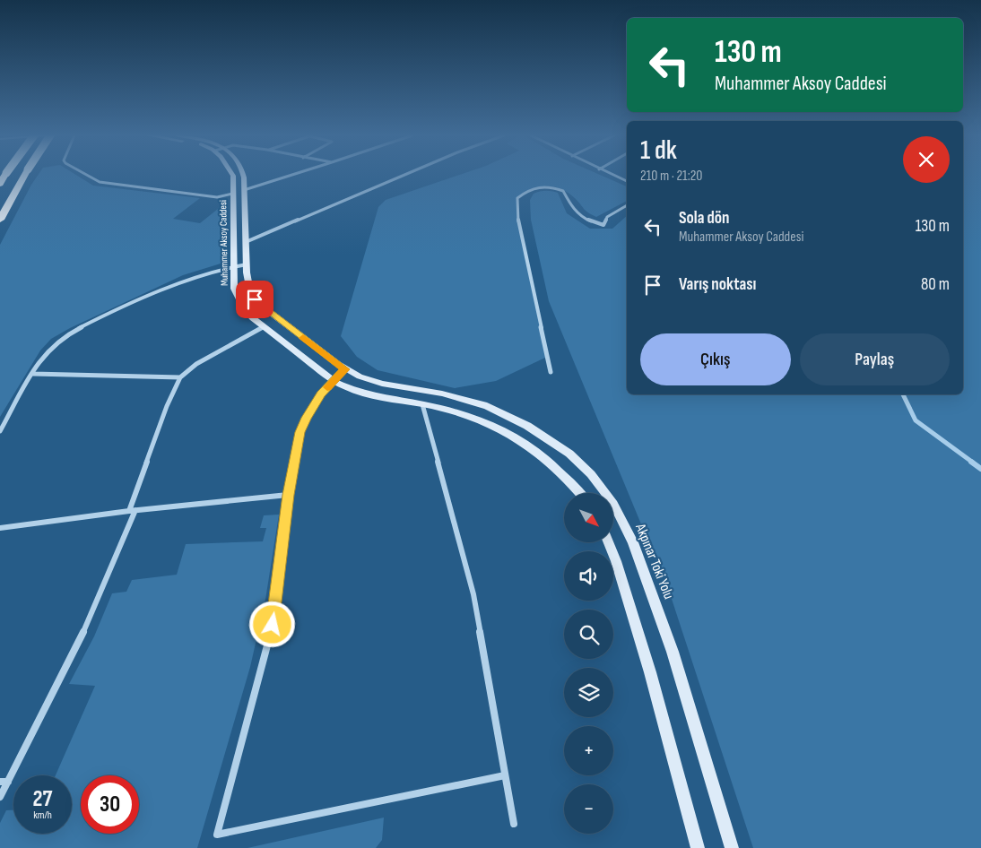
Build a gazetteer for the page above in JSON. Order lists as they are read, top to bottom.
{
  "streets": {
    "main road": ["Muhammer Aksoy Caddesi", "Akpınar Toki Yolu"]
  },
  "crossings": [
    ["Muhammer Aksoy Caddesi", "Akpınar Toki Yolu"]
  ],
  "north": "bottom right",
  "page": {
    "turn": ["130 m", "Muhammer Aksoy Caddesi"],
    "heading": ["1 dk", "210 m · 21:20"],
    "list": [
      {
        "name": "Sola dön",
        "note": "Muhammer Aksoy Caddesi",
        "value": "130 m"
      },
      {
        "name": "Varış noktası",
        "value": "80 m"
      }
    ],
    "buttons": ["Çıkış", "Paylaş"],
    "map_buttons": ["+", "−"],
    "speed": "27 km/h",
    "limit": "30"
  }
}
